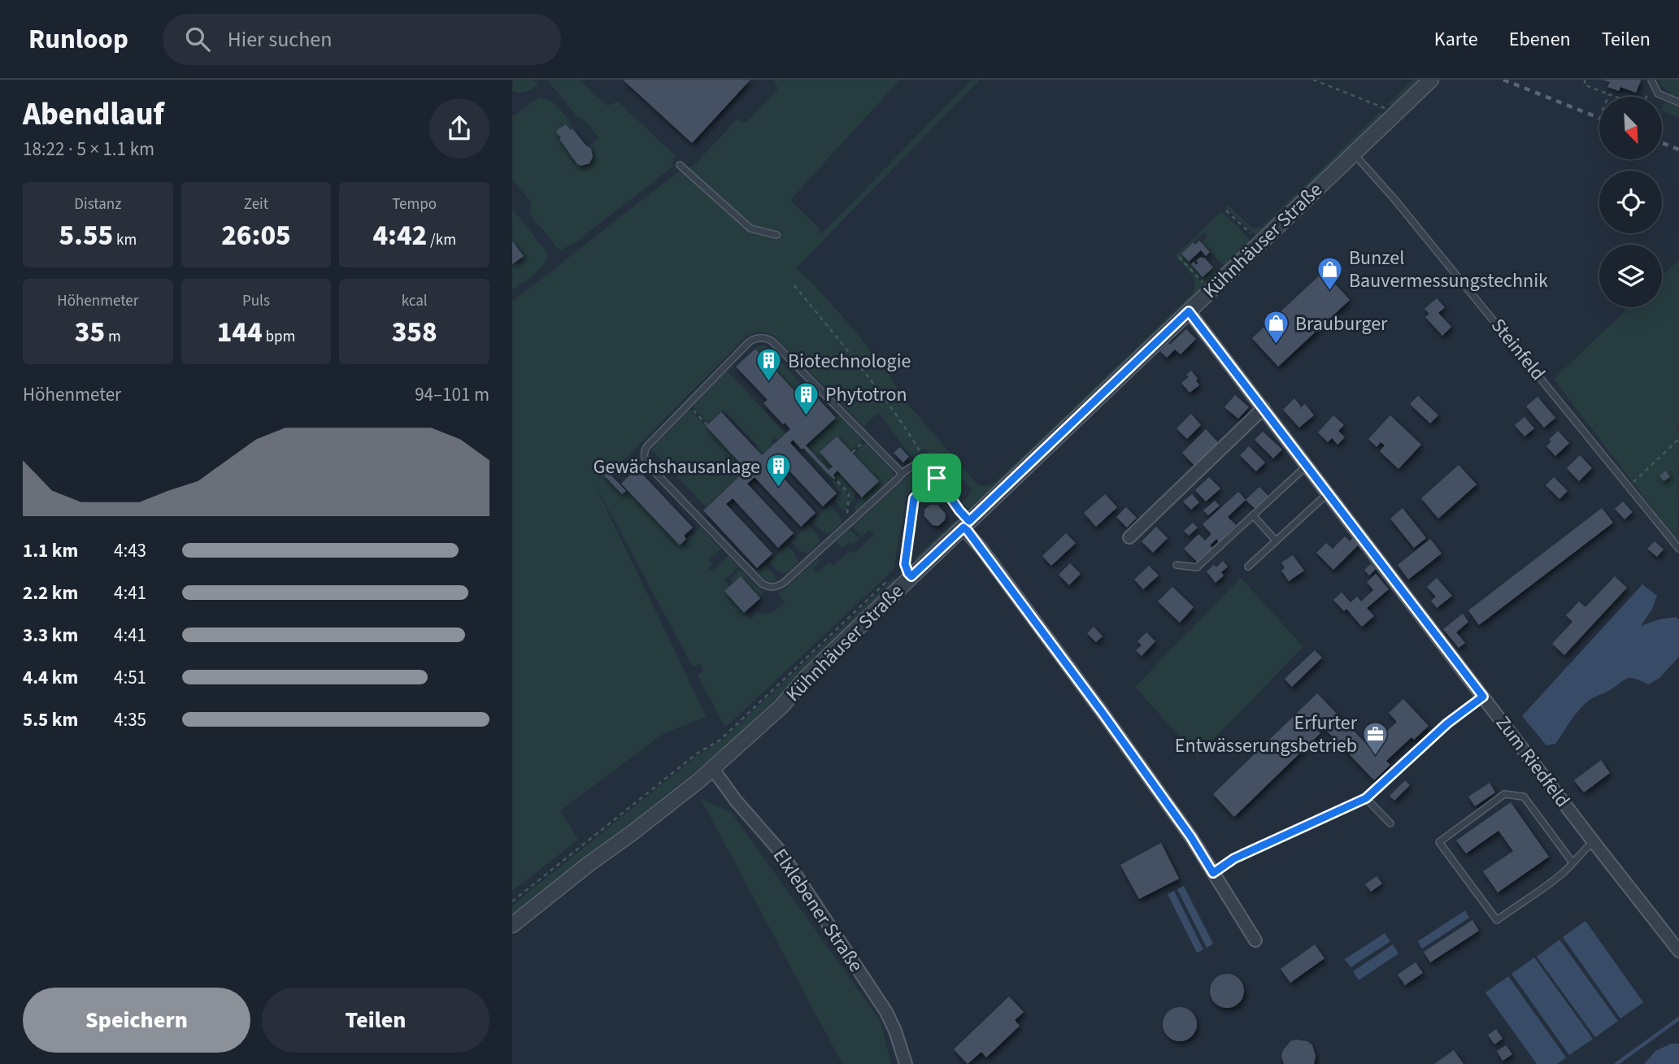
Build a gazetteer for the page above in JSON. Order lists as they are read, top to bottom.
{
  "streets": {
    "street": ["Kühnhäuser Straße", "Zum Riedfeld", "Elxlebener Straße"],
    "lane": ["Steinfeld"]
  },
  "crossings": [
    ["Kühnhäuser Straße", "Steinfeld"],
    ["Kühnhäuser Straße", "Zum Riedfeld"],
    ["Kühnhäuser Straße", "Elxlebener Straße"]
  ],
  "places": {
    "shop": ["Bunzel Bauvermessungstechnik", "Brauburger"],
    "building": ["Biotechnologie", "Phytotron", "Gewächshausanlage"],
    "office": ["Erfurter Entwässerungsbetrieb"]
  },
  "north": "bottom right",
  "page": {
    "header": "Runloop",
    "search": "Hier suchen",
    "nav": ["Karte", "Ebenen", "Teilen"],
    "heading": ["Abendlauf", "18:22 · 5 × 1.1 km"],
    "stats": [
      ["Distanz", "5.55 km"],
      ["Zeit", "26:05"],
      ["Tempo", "4:42 /km"],
      ["Höhenmeter", "35 m"],
      ["Puls", "144 bpm"],
      ["kcal", "358"]
    ],
    "chart": ["Höhenmeter", "94–101 m"],
    "list": [
      {
        "name": "1.1 km",
        "note": "4:43"
      },
      {
        "name": "2.2 km",
        "note": "4:41"
      },
      {
        "name": "3.3 km",
        "note": "4:41"
      },
      {
        "name": "4.4 km",
        "note": "4:51"
      },
      {
        "name": "5.5 km",
        "note": "4:35"
      }
    ],
    "buttons": ["Speichern", "Teilen"]
  }
}
